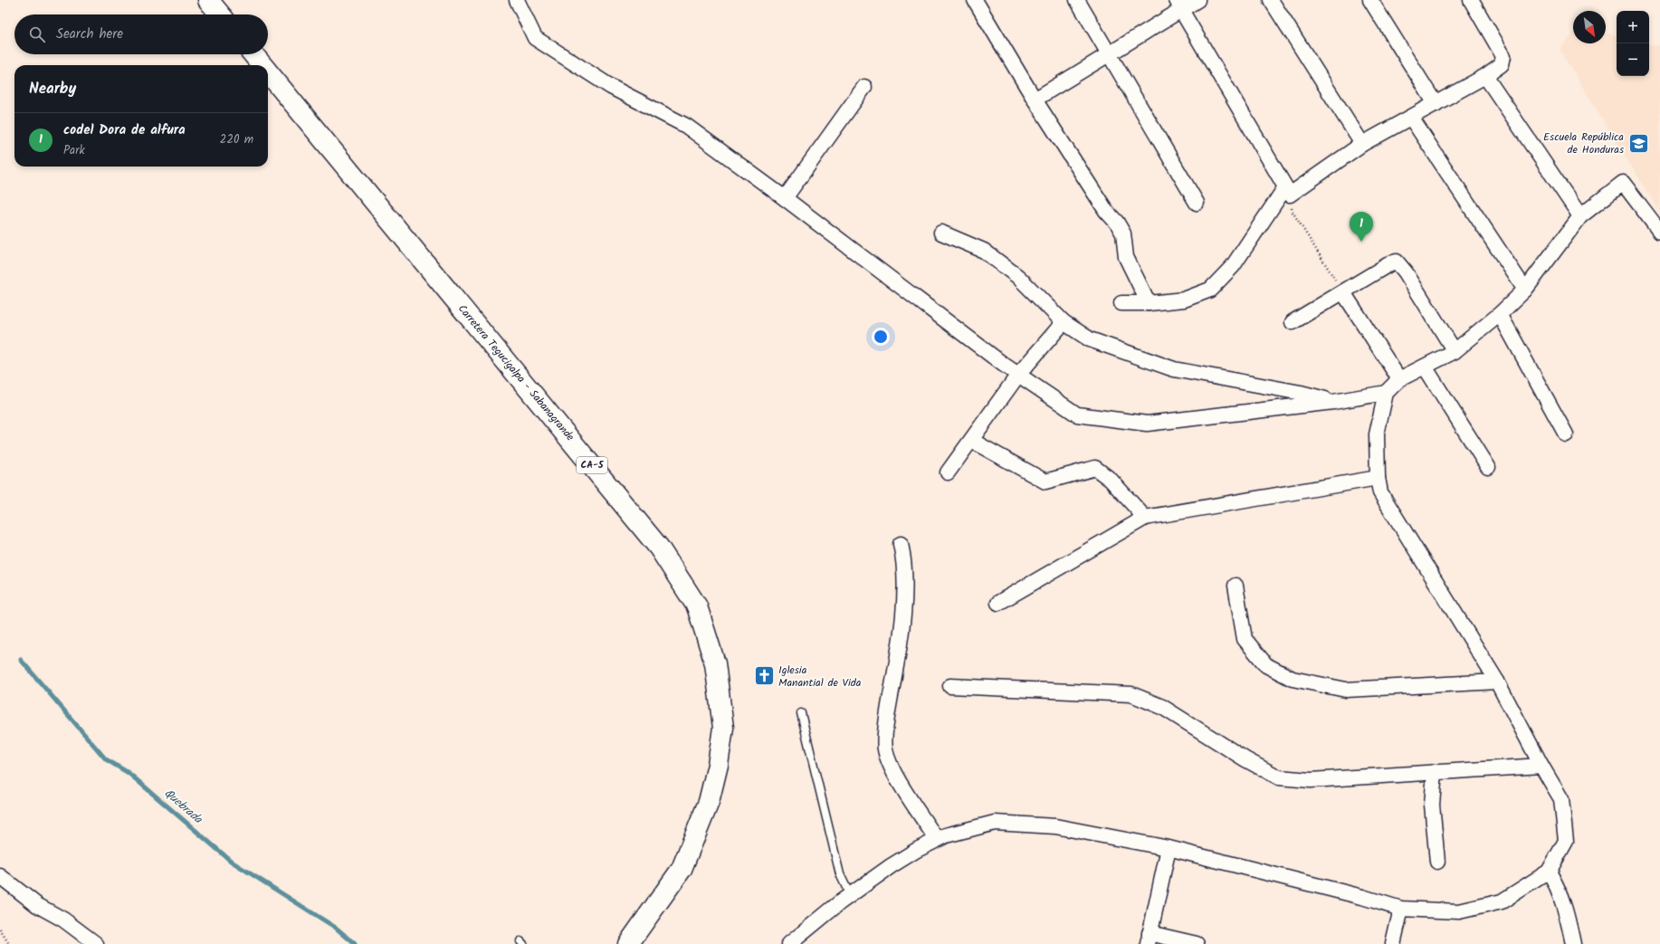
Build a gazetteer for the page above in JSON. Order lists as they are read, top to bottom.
{
  "streets": {
    "highway": ["Carretera Tegucigalpa - Sabanagrande", "CA-5"]
  },
  "water": ["Quebrada"],
  "places": {
    "school or university": ["Escuela República de Honduras"],
    "church": ["Iglesia Manantial de Vida"]
  },
  "north": "bottom right",
  "page": {
    "map_buttons": ["+", "−"],
    "search": "Search here",
    "heading": "Nearby",
    "list": [
      {
        "mark": "1",
        "name": "codel Dora de alfura",
        "note": "Park",
        "value": "220 m"
      }
    ],
    "pins": "1"
  }
}
